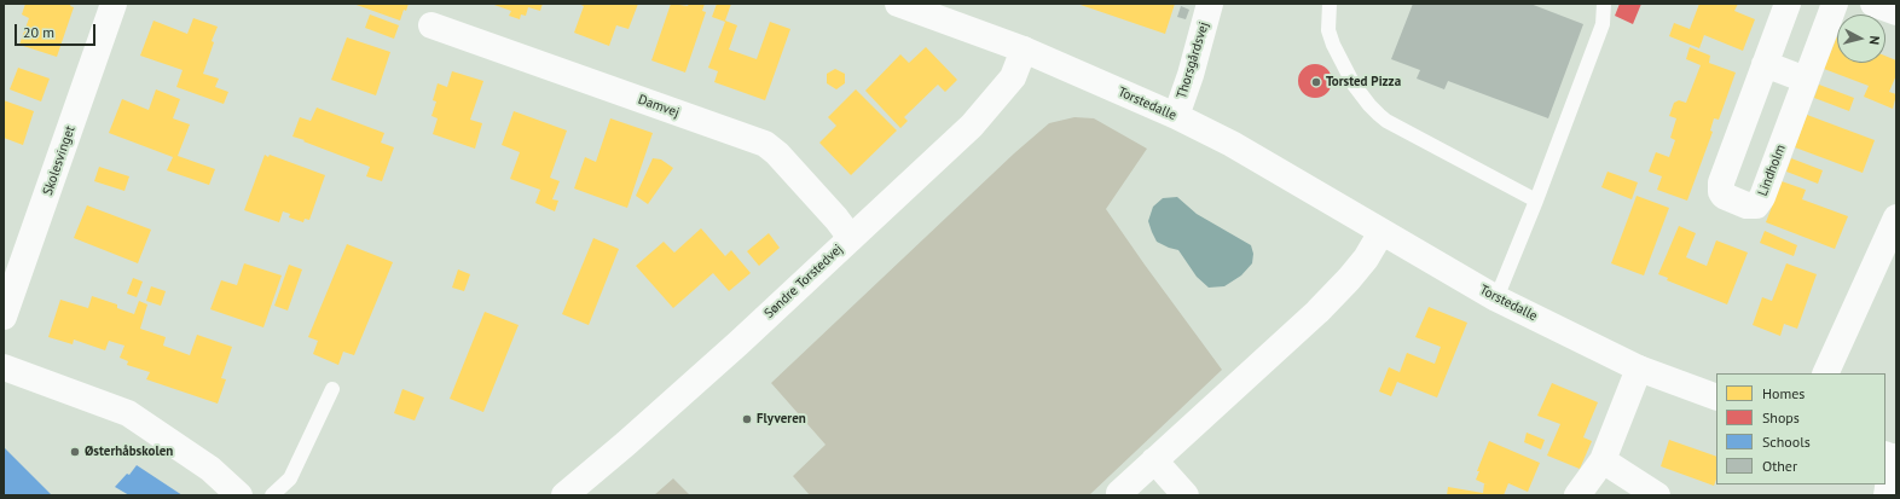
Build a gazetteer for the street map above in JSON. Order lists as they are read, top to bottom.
{
  "streets": {
    "street": [
      "Thorsgårdsvej",
      "Torstedalle",
      "Damvej",
      "Skolesvinget",
      "Lindholm",
      "Søndre Torstedvej"
    ]
  },
  "crossings": [
    ["Thorsgårdsvej", "Torstedalle"],
    ["Torstedalle", "Søndre Torstedvej"],
    ["Damvej", "Søndre Torstedvej"]
  ],
  "places": ["Torsted Pizza", "Flyveren", "Østerhåbskolen"],
  "legend": [
    "Homes",
    "Shops",
    "Schools",
    "Other"
  ],
  "scale_bar": "20 m",
  "north": "right"
}
